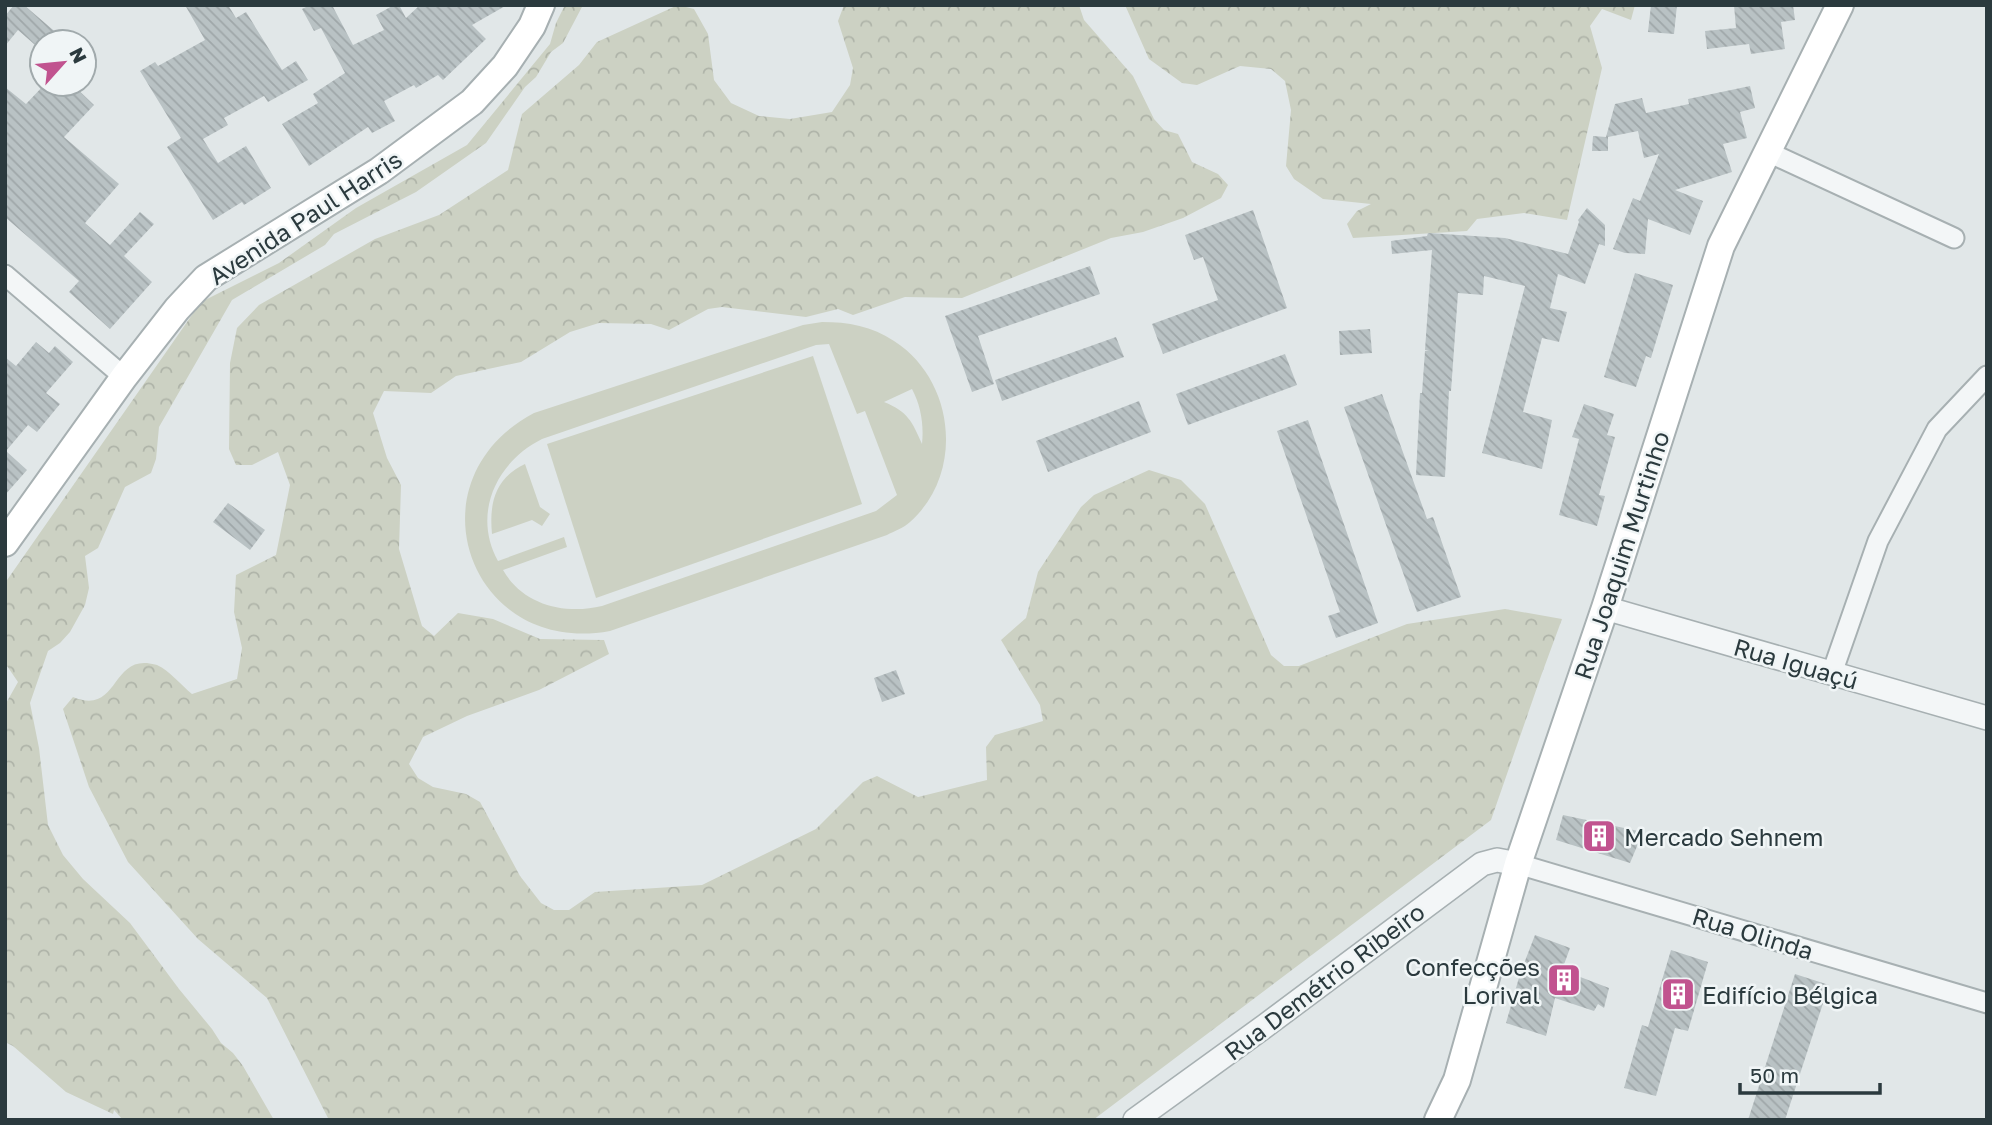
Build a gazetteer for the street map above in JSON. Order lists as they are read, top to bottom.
{
  "streets": {
    "main road": ["Avenida Paul Harris", "Rua Joaquim Murtinho"],
    "street": ["Rua Iguaçú", "Rua Olinda", "Rua Demétrio Ribeiro"]
  },
  "crossings": [
    ["Rua Joaquim Murtinho", "Rua Iguaçú"],
    ["Rua Joaquim Murtinho", "Rua Olinda"],
    ["Rua Joaquim Murtinho", "Rua Demétrio Ribeiro"],
    ["Rua Olinda", "Rua Demétrio Ribeiro"]
  ],
  "places": {
    "building": ["Mercado Sehnem", "Confecções Lorival", "Edifício Bélgica"]
  },
  "scale_bar": "50 m",
  "north": "top right"
}
